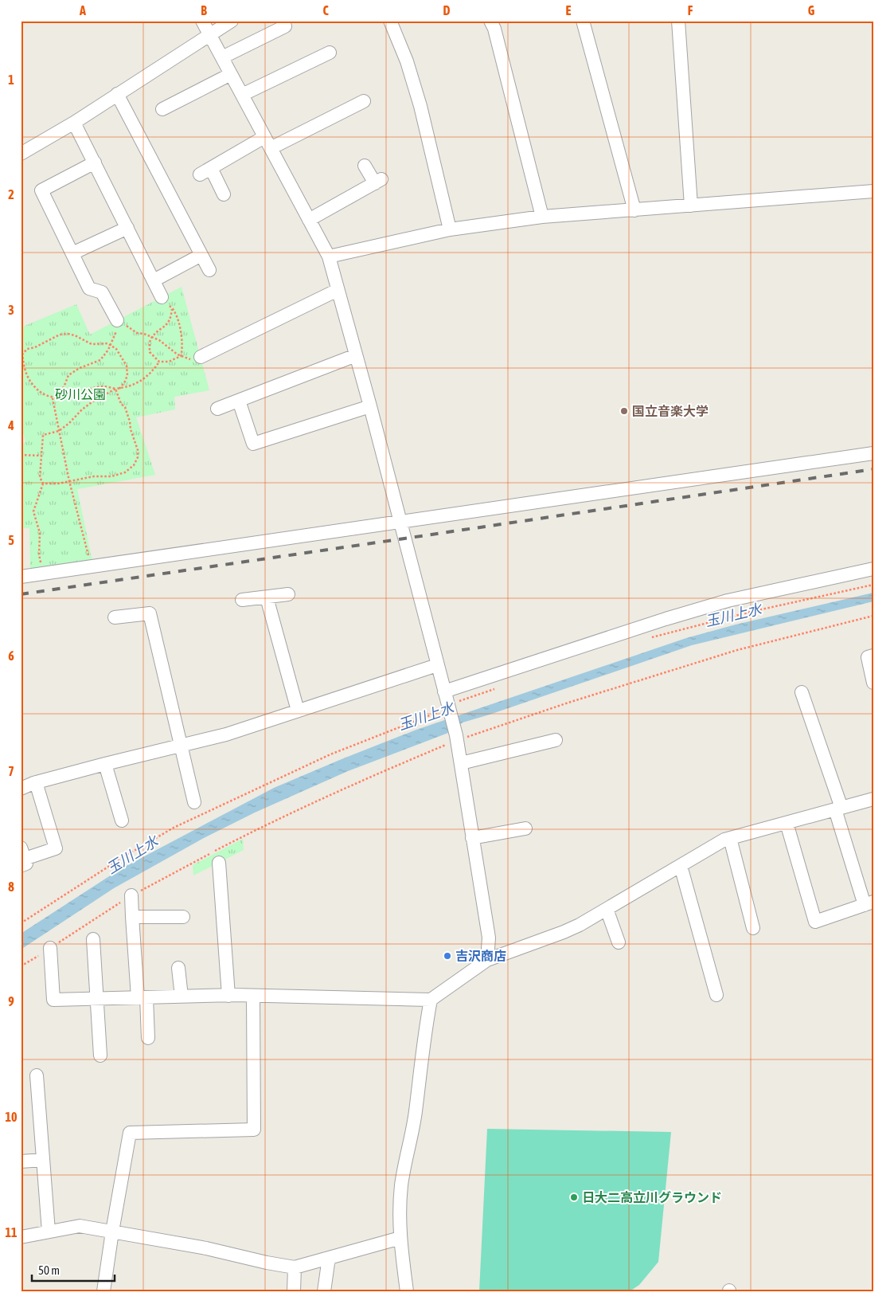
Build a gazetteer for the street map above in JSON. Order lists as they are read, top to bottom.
{
  "water": ["玉川上水"],
  "parks": ["砂川公園"],
  "places": ["国立音楽大学", "吉沢商店", "日大二高立川グラウンド"],
  "scale_bar": "50 m",
  "grid": {
    "columns": [
      "A",
      "B",
      "C",
      "D",
      "E",
      "F",
      "G"
    ],
    "rows": [
      "1",
      "2",
      "3",
      "4",
      "5",
      "6",
      "7",
      "8",
      "9",
      "10",
      "11"
    ]
  }
}
